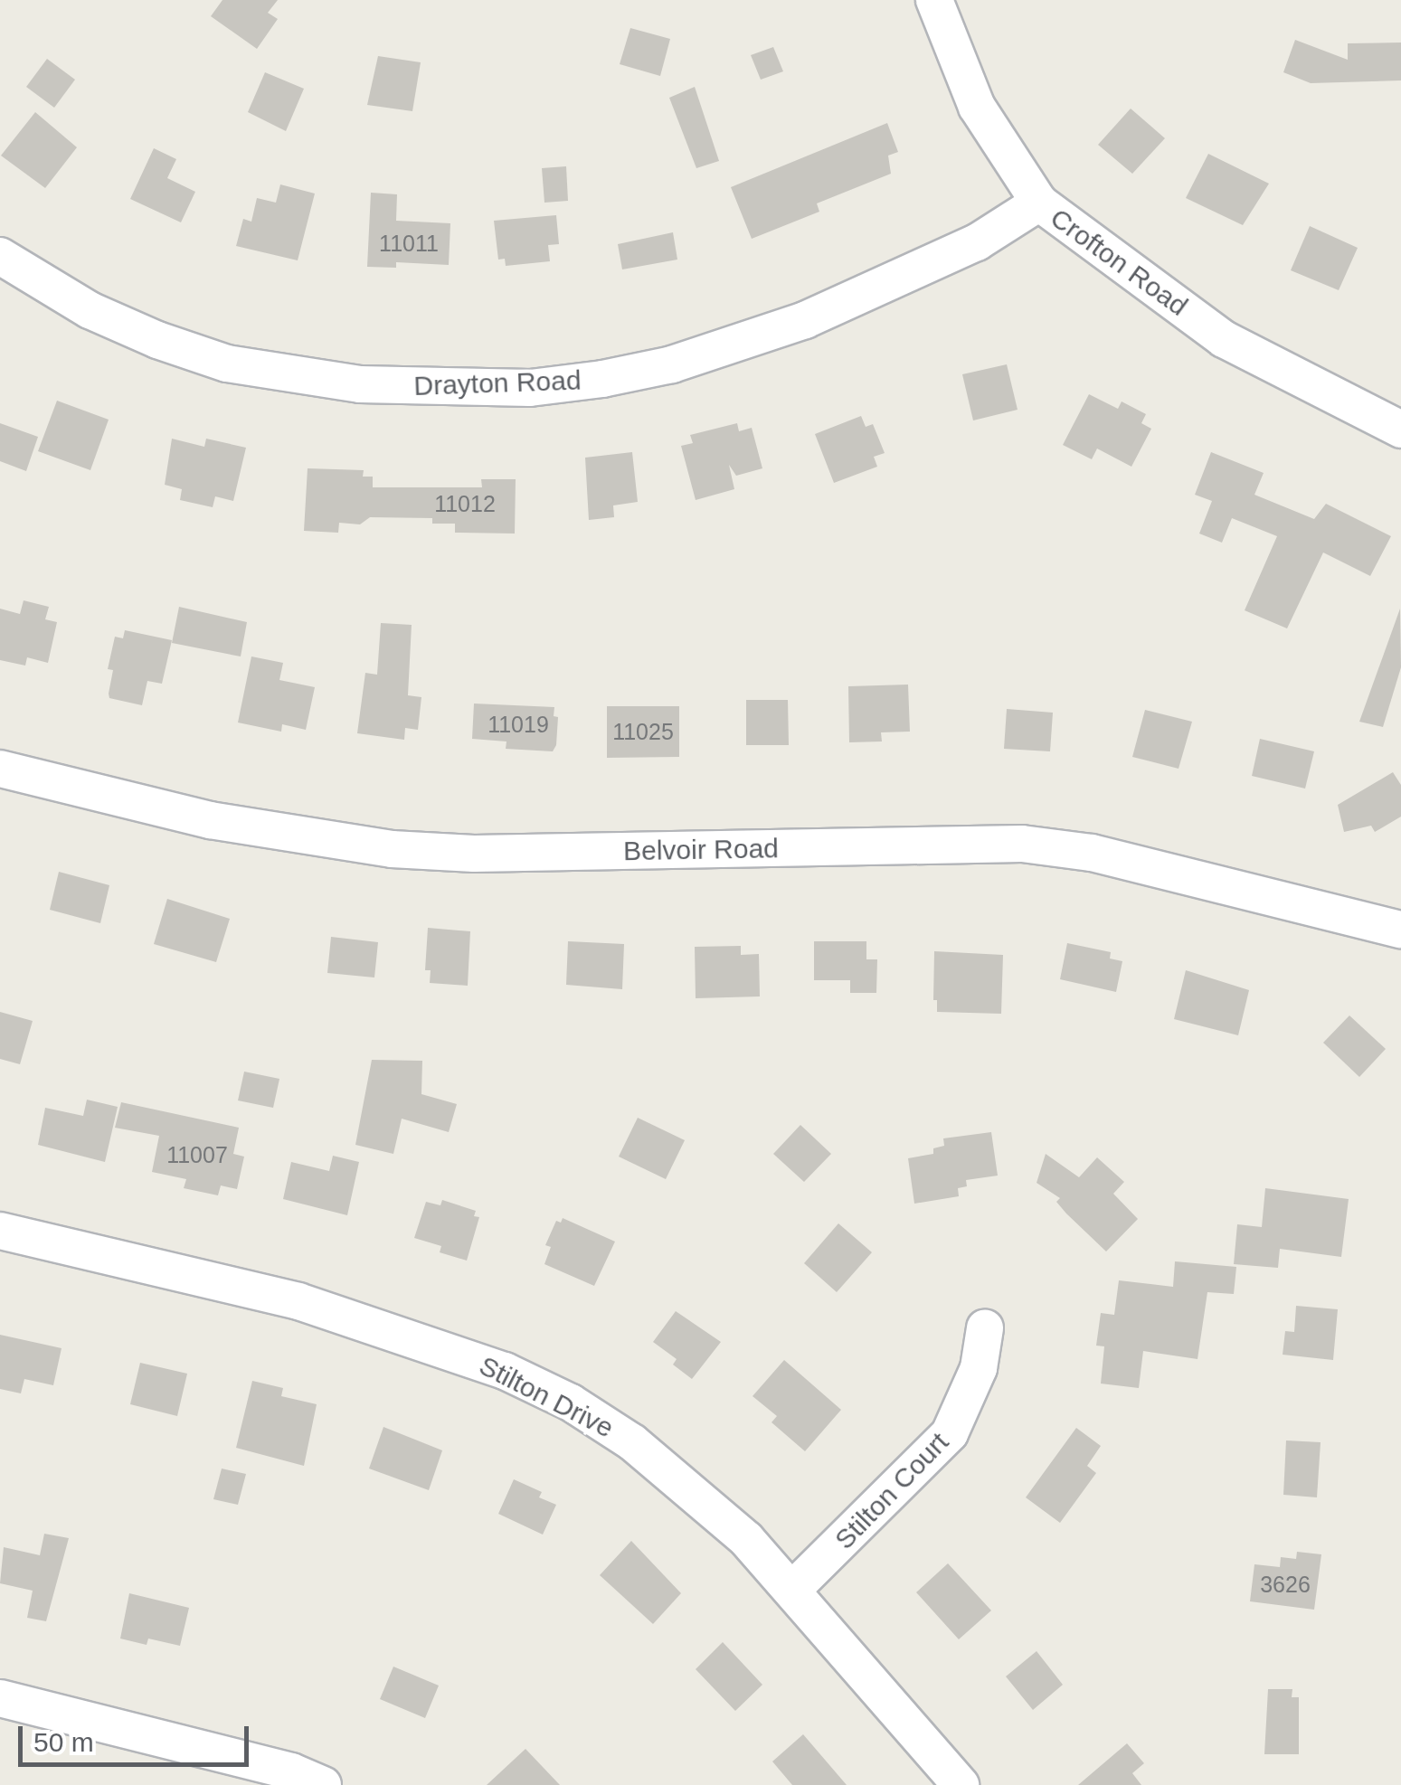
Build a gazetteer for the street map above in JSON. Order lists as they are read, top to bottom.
{
  "streets": {
    "street": [
      "Crofton Road",
      "Drayton Road",
      "Belvoir Road",
      "Stilton Drive",
      "Stilton Court"
    ]
  },
  "crossings": [
    ["Crofton Road", "Drayton Road"],
    ["Stilton Drive", "Stilton Court"]
  ],
  "house_numbers": [
    "11011",
    "11012",
    "11019",
    "11025",
    "11007",
    "3626"
  ],
  "scale_bar": "50 m"
}
